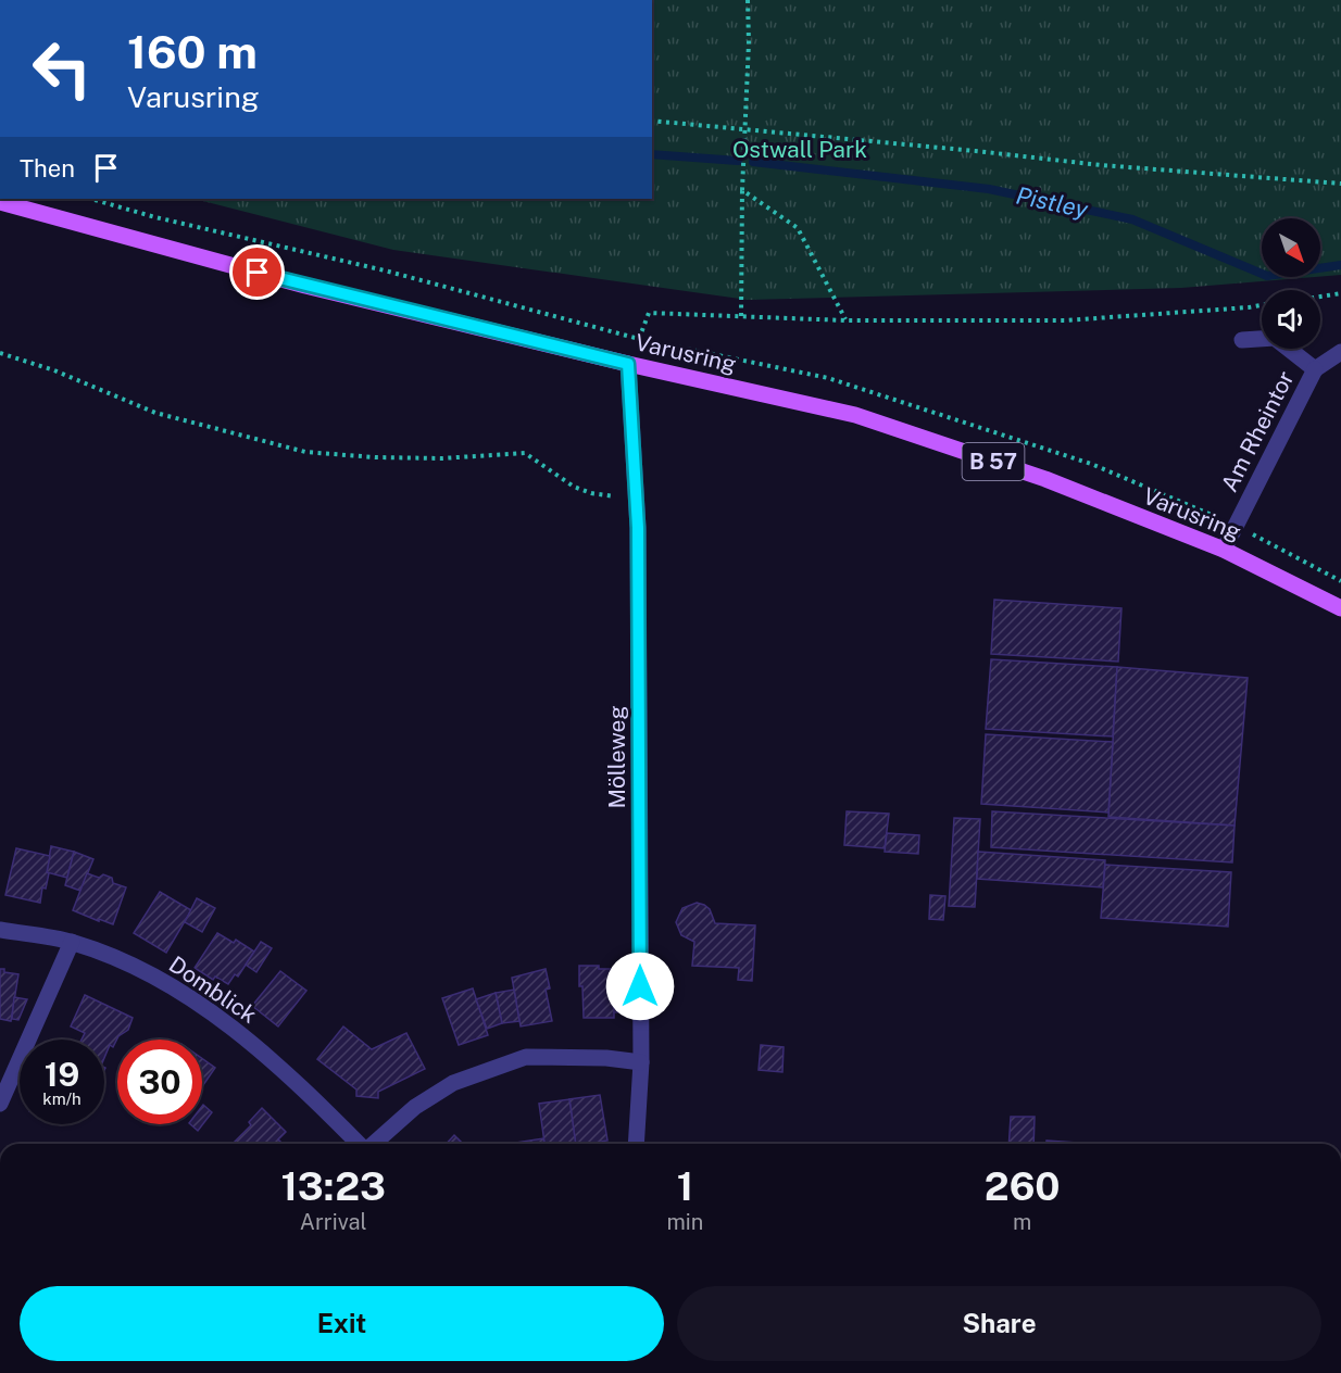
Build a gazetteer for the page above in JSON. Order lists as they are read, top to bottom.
{
  "streets": {
    "main road": ["Varusring", "B 57"],
    "street": ["Am Rheintor", "Mölleweg", "Domblick"]
  },
  "crossings": [
    ["Varusring", "Am Rheintor"],
    ["Varusring", "Mölleweg"]
  ],
  "water": ["Pistley"],
  "parks": ["Ostwall Park"],
  "north": "bottom right",
  "page": {
    "turn": ["160 m", "Varusring"],
    "then": "Then",
    "speed": "19 km/h",
    "limit": "30",
    "eta": [
      "13:23",
      "Arrival",
      "1",
      "min",
      "260",
      "m"
    ],
    "buttons": ["Exit", "Share"]
  }
}
